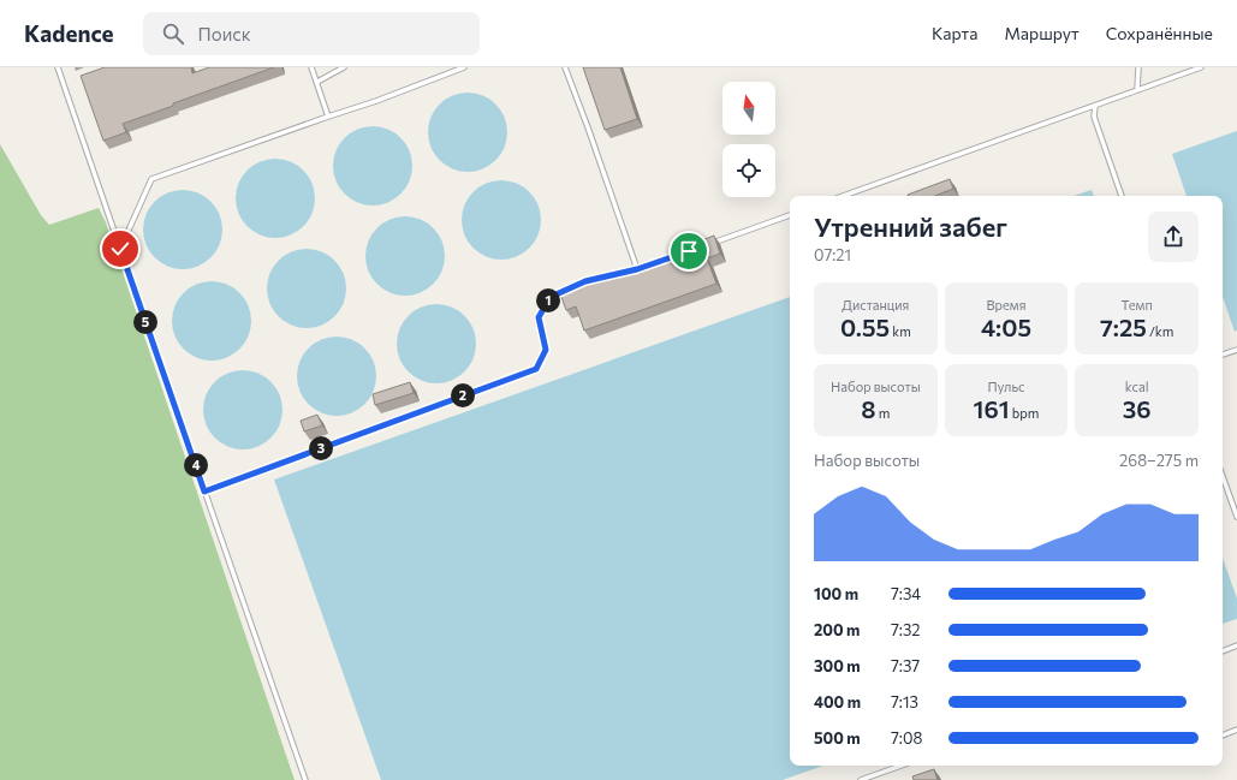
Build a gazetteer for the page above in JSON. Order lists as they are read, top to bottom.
{
  "north": "top",
  "page": {
    "header": "Kadence",
    "search": "Поиск",
    "nav": ["Карта", "Маршрут", "Сохранённые"],
    "heading": ["Утренний забег", "07:21"],
    "stats": [
      ["Дистанция", "0.55 km"],
      ["Время", "4:05"],
      ["Темп", "7:25 /km"],
      ["Набор высоты", "8 m"],
      ["Пульс", "161 bpm"],
      ["kcal", "36"]
    ],
    "pins": [
      "1",
      "5",
      "2",
      "3",
      "4"
    ],
    "chart": ["Набор высоты", "268–275 m"],
    "list": [
      {
        "name": "100 m",
        "note": "7:34"
      },
      {
        "name": "200 m",
        "note": "7:32"
      },
      {
        "name": "300 m",
        "note": "7:37"
      },
      {
        "name": "400 m",
        "note": "7:13"
      },
      {
        "name": "500 m",
        "note": "7:08"
      }
    ]
  }
}
